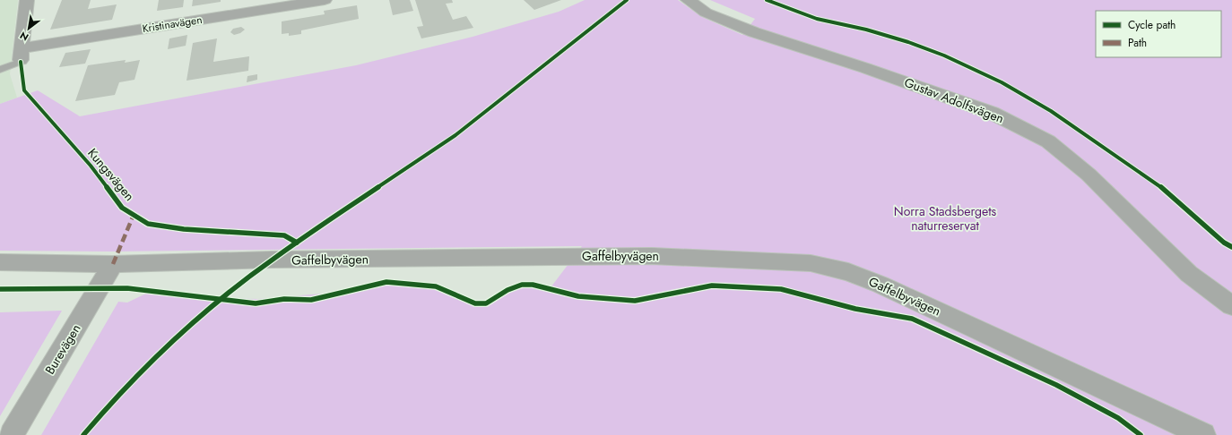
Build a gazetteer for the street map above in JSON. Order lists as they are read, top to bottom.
{
  "streets": {
    "street": [
      "Kristinavägen",
      "Gustav Adolfsvägen",
      "Gaffelbyvägen",
      "Burevägen"
    ],
    "cycle path": ["Kungsvägen"]
  },
  "crossings": [
    ["Gaffelbyvägen", "Burevägen"]
  ],
  "parks": ["Norra Stadsbergets naturreservat"],
  "legend": ["Cycle path", "Path"],
  "north": "bottom left"
}
